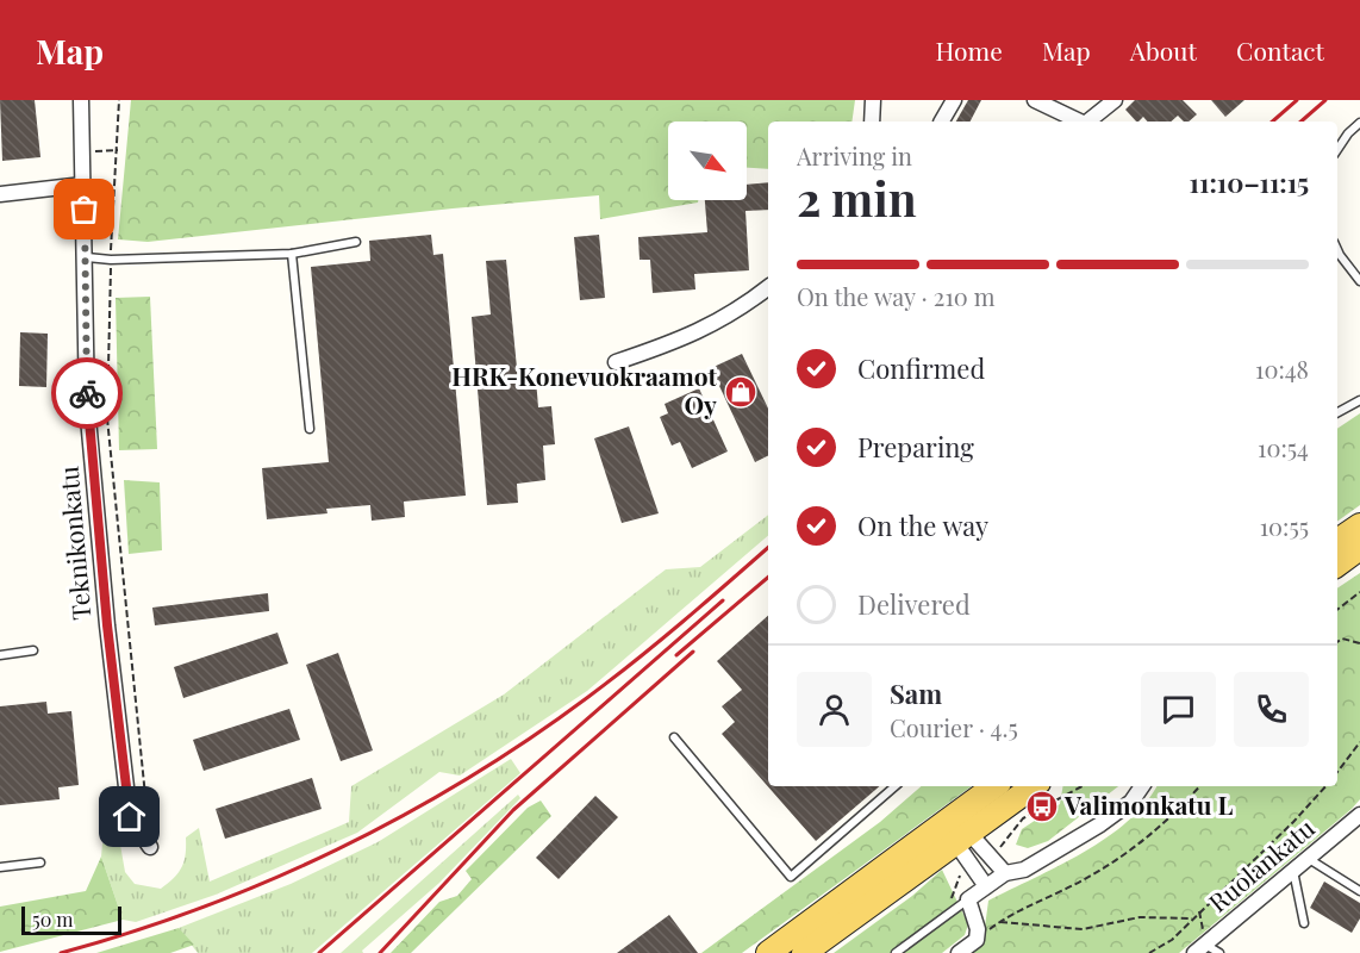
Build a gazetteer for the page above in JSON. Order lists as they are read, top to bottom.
{
  "streets": {
    "street": ["Teknikonkatu", "Ruolankatu"]
  },
  "places": {
    "shop": ["HRK-Konevuokraamot Oy"],
    "bus stop": ["Valimonkatu L"]
  },
  "scale_bar": "50 m",
  "north": "bottom right",
  "page": {
    "header": "Map",
    "nav": [
      "Home",
      "Map",
      "About",
      "Contact"
    ],
    "heading": ["2 min", "Arriving in", "11:10–11:15"],
    "panel": ["Sam", "Courier · 4.5"],
    "bar": "On the way · 210 m",
    "list": [
      ["Confirmed", "10:48"],
      ["Preparing", "10:54"],
      ["On the way", "10:55"],
      "Delivered"
    ],
    "scale": "50 m"
  }
}
